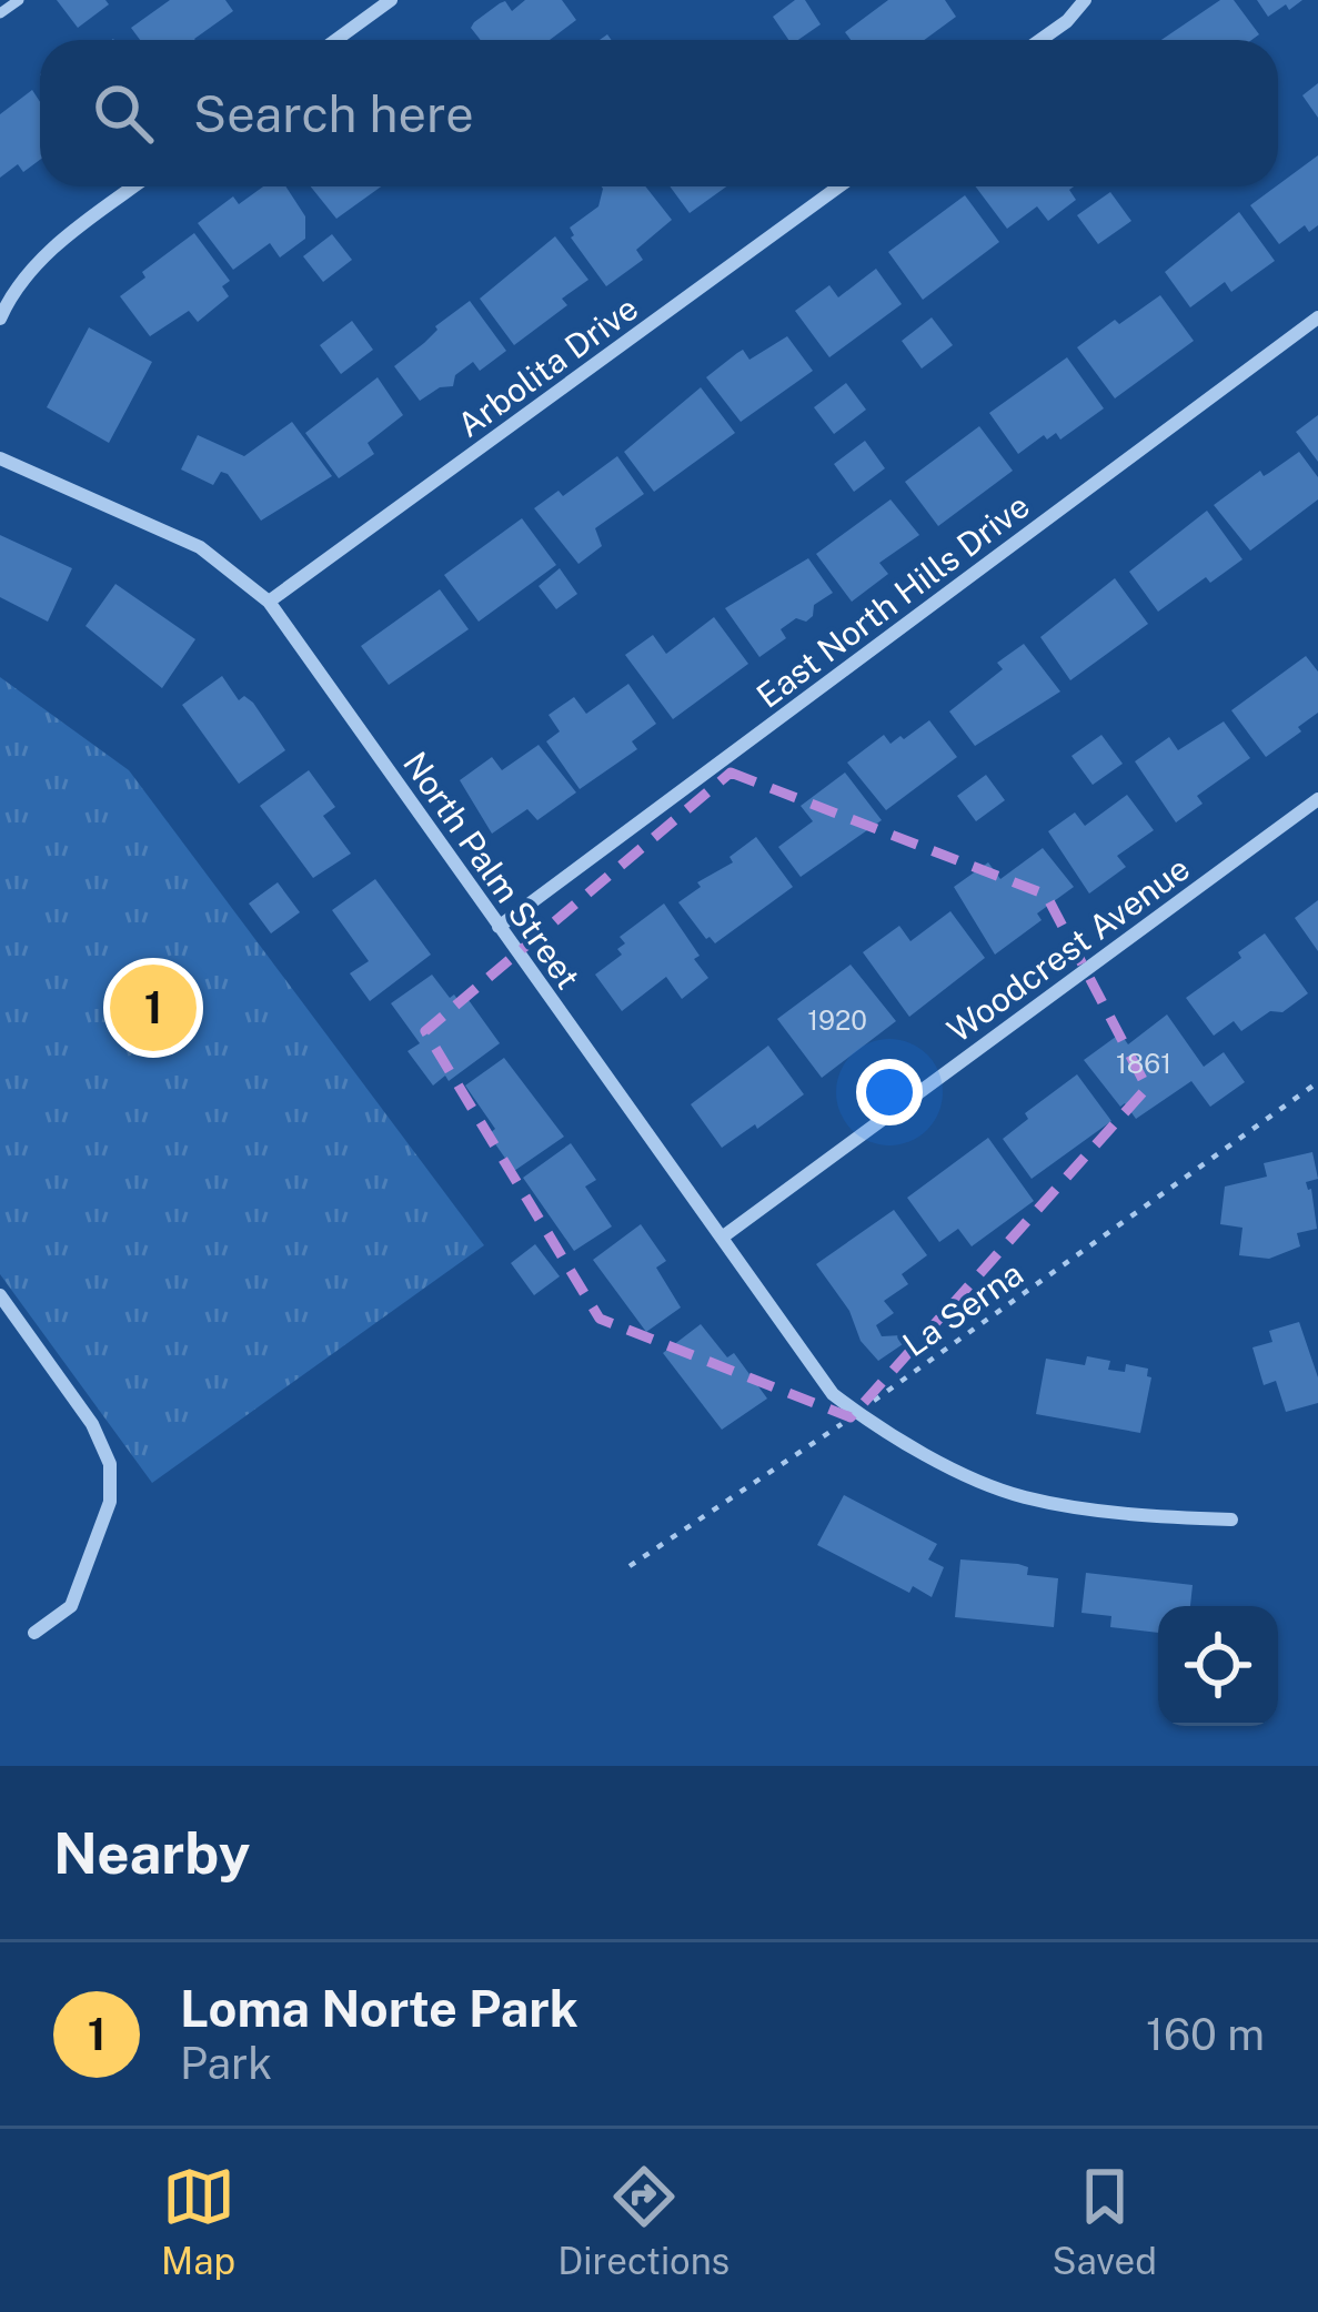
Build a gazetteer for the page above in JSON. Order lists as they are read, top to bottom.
{
  "streets": {
    "street": [
      "Arbolita Drive",
      "East North Hills Drive",
      "North Palm Street",
      "Woodcrest Avenue"
    ],
    "path": ["La Serna"]
  },
  "crossings": [
    ["Arbolita Drive", "North Palm Street"],
    ["East North Hills Drive", "North Palm Street"],
    ["North Palm Street", "Woodcrest Avenue"],
    ["North Palm Street", "La Serna"]
  ],
  "house_numbers": ["1920", "1861"],
  "page": {
    "search": "Search here",
    "pins": "1",
    "heading": "Nearby",
    "list": [
      {
        "mark": "1",
        "name": "Loma Norte Park",
        "note": "Park",
        "value": "160 m"
      }
    ],
    "nav": ["Map", "Directions", "Saved"]
  }
}
